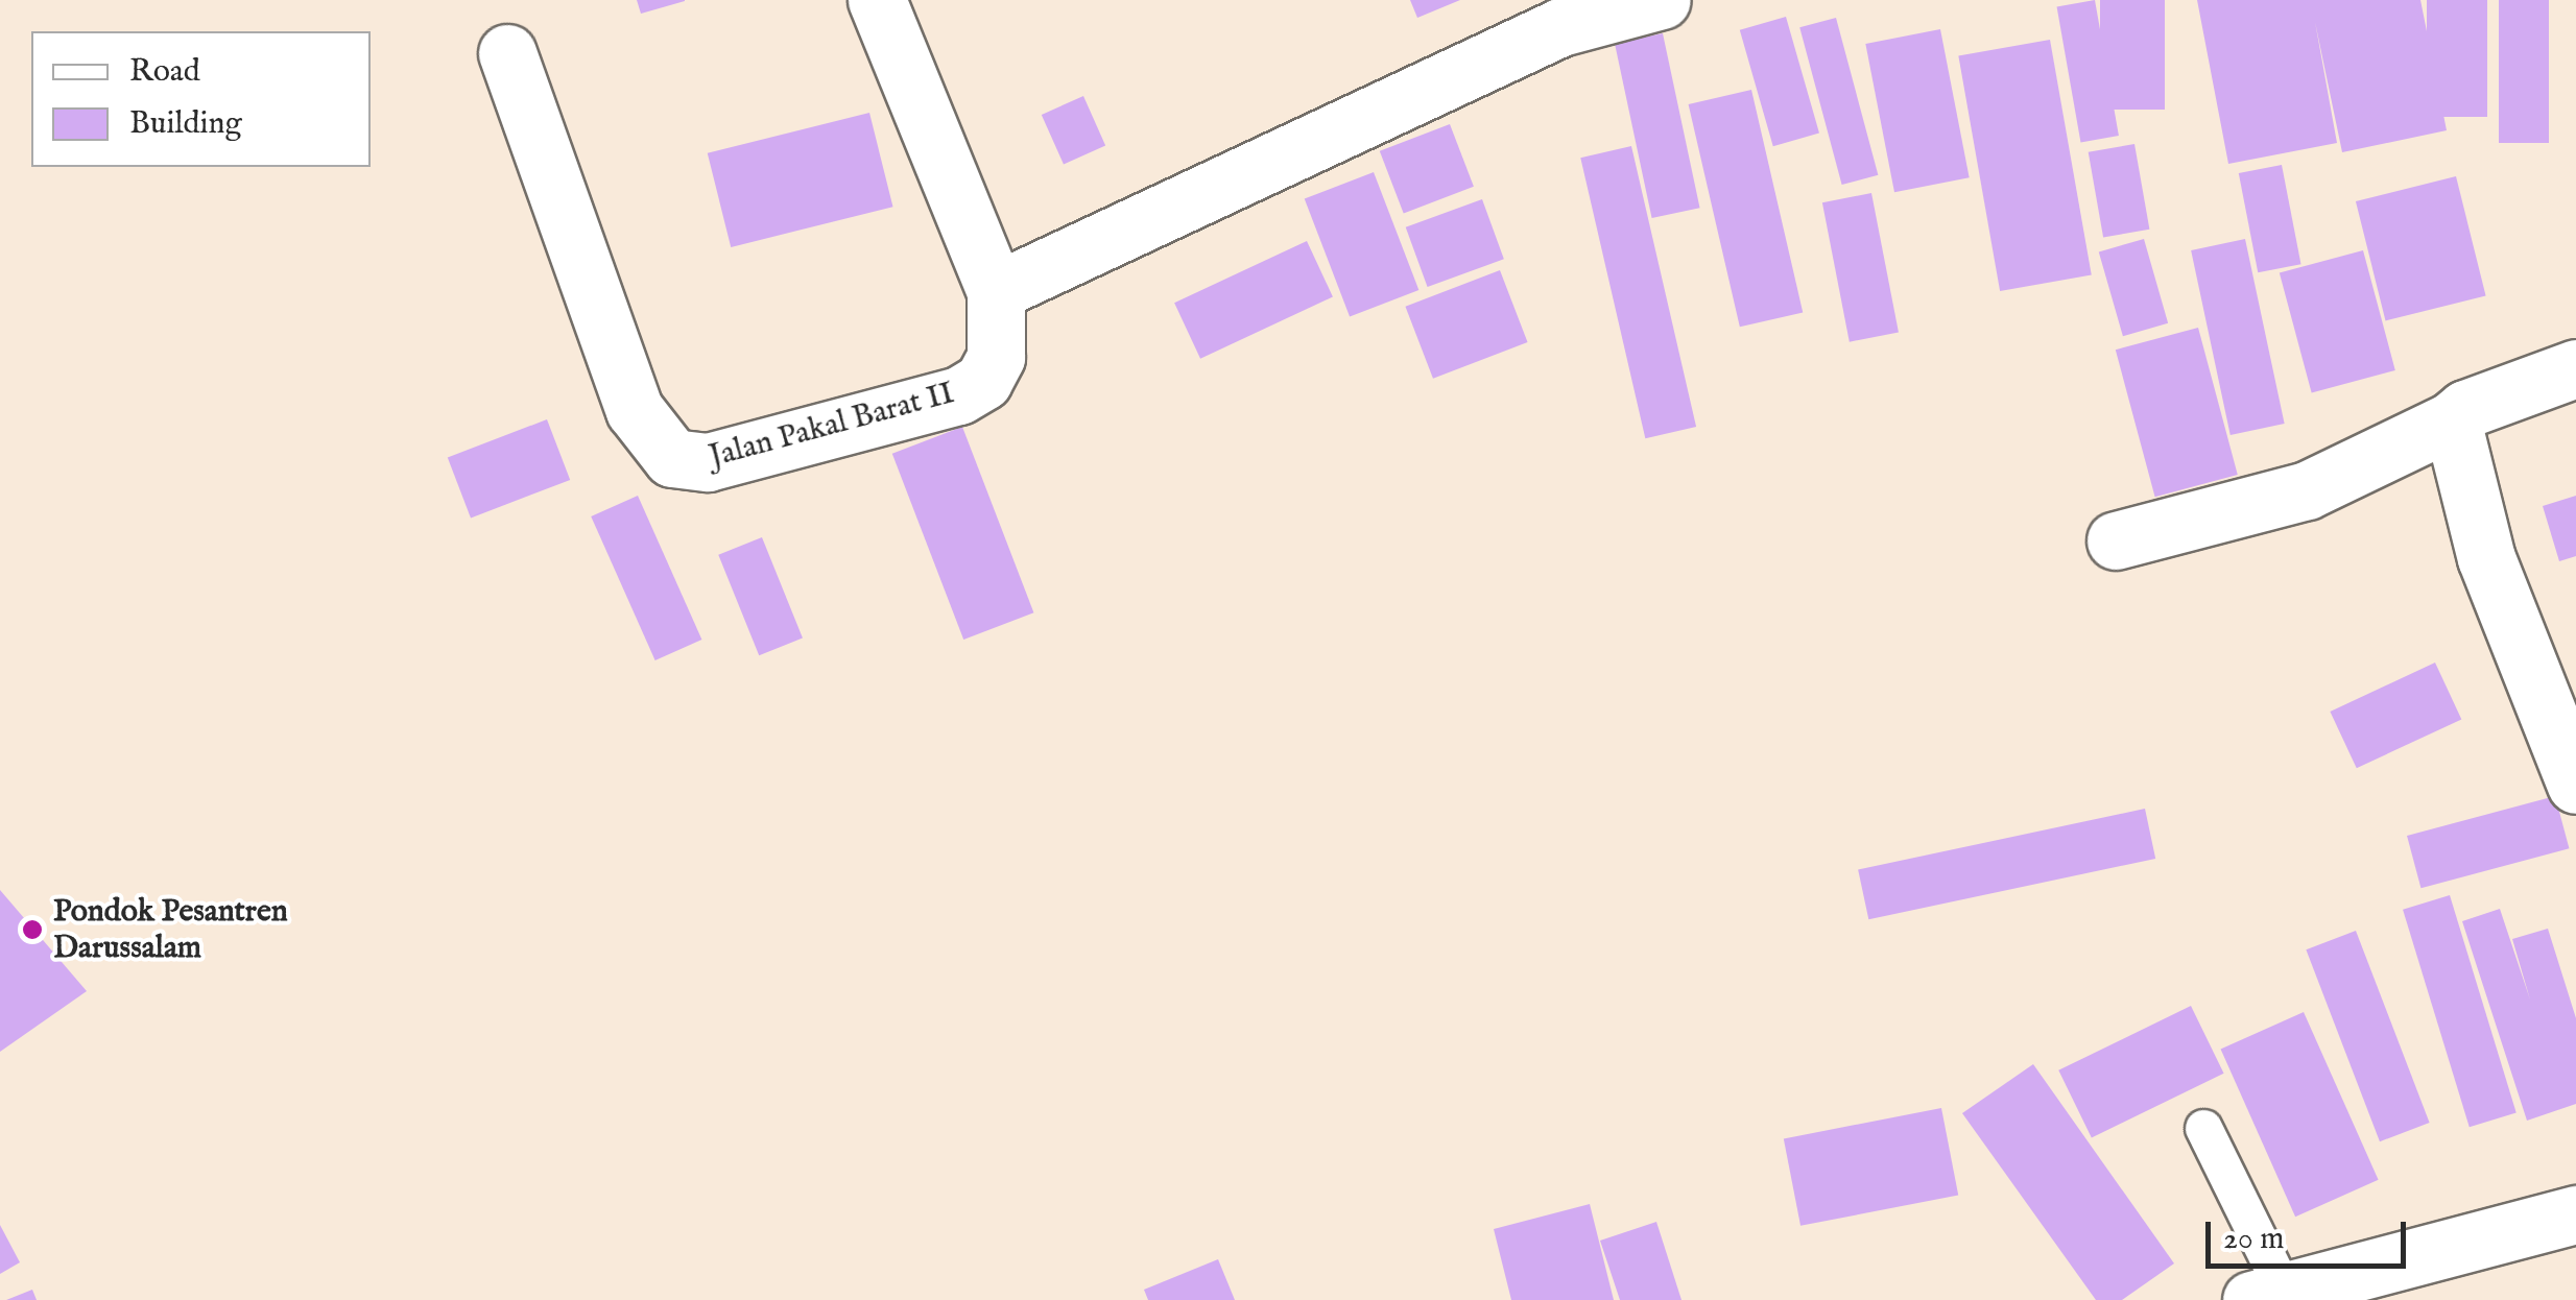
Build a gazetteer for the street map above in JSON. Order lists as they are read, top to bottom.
{
  "streets": {
    "street": ["Jalan Pakal Barat II"]
  },
  "places": ["Pondok Pesantren Darussalam"],
  "legend": ["Road", "Building"],
  "scale_bar": "20 m"
}
